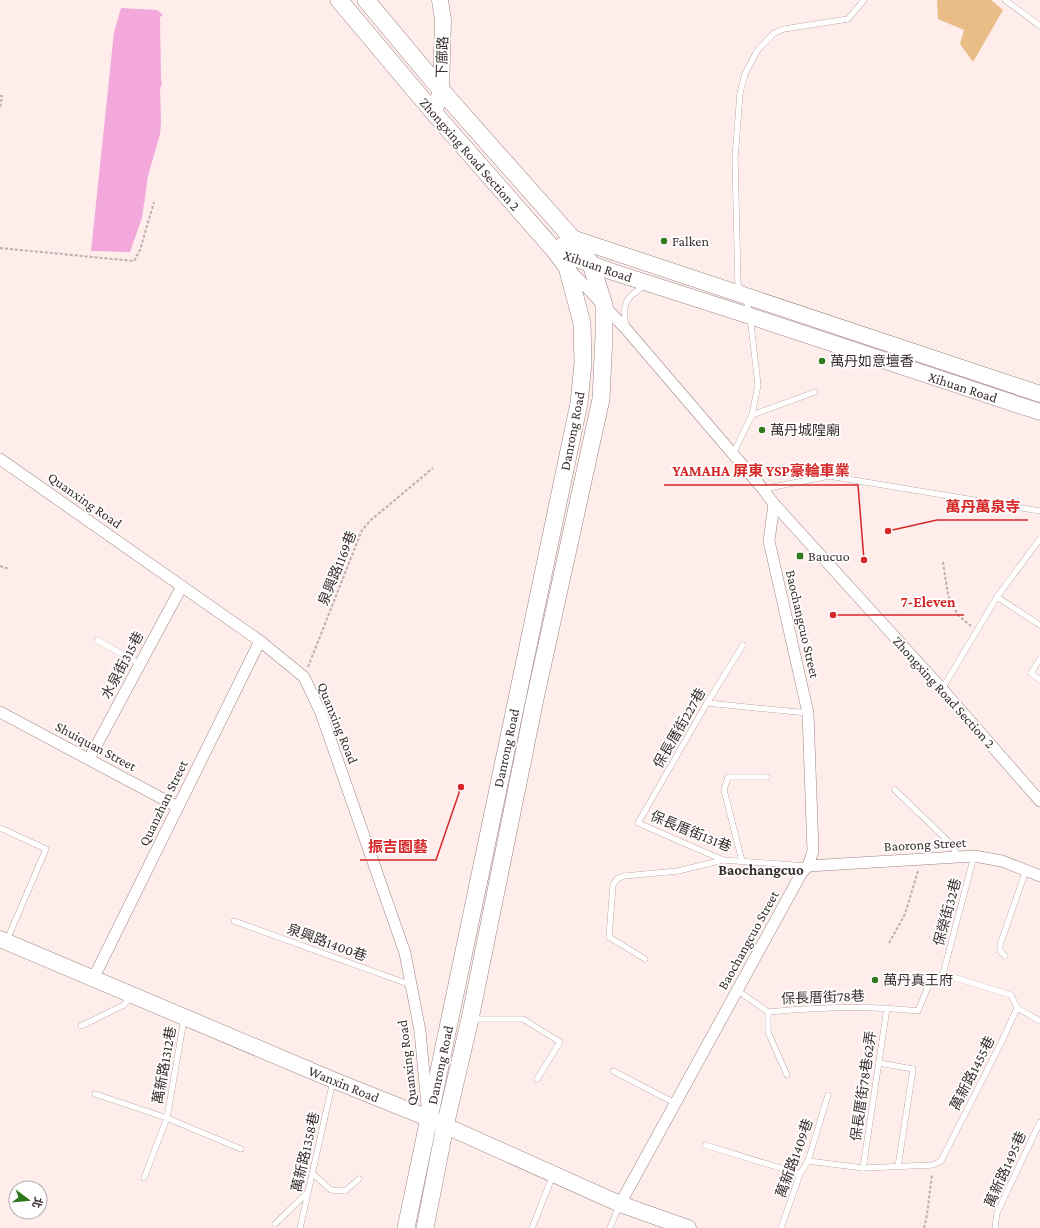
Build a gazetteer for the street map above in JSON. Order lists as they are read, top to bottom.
{
  "streets": {
    "main road": ["Zhongxing Road Section 2", "Danrong Road"],
    "street": [
      "下廍路",
      "Xihuan Road",
      "Quanxing Road",
      "Baochangcuo Street",
      "水泉街315巷",
      "Shuiquan Street",
      "Quanzhan Street",
      "Baorong Street",
      "Wanxin Road"
    ],
    "lane": [
      "保長厝街227巷",
      "保長厝街131巷",
      "保榮街32巷",
      "泉興路1400巷",
      "保長厝街78巷",
      "萬新路1312巷",
      "萬新路1455巷",
      "保長厝街78巷62弄",
      "萬新路1358巷",
      "萬新路1409巷",
      "萬新路1495巷"
    ],
    "path": ["泉興路1169巷"]
  },
  "crossings": [
    ["下廍路", "Zhongxing Road Section 2"],
    ["Zhongxing Road Section 2", "Xihuan Road"],
    ["Zhongxing Road Section 2", "Danrong Road"],
    ["Zhongxing Road Section 2", "Baochangcuo Street"],
    ["Danrong Road", "Quanxing Road"],
    ["Danrong Road", "Wanxin Road"],
    ["Quanxing Road", "泉興路1169巷"],
    ["Quanxing Road", "水泉街315巷"],
    ["Quanxing Road", "Quanzhan Street"],
    ["Quanxing Road", "泉興路1400巷"],
    ["Quanxing Road", "Wanxin Road"],
    ["Baochangcuo Street", "保長厝街131巷"],
    ["Baochangcuo Street", "Baorong Street"],
    ["Baochangcuo Street", "保長厝街78巷"],
    ["Baochangcuo Street", "Wanxin Road"],
    ["水泉街315巷", "Shuiquan Street"],
    ["保長厝街227巷", "保長厝街131巷"],
    ["Shuiquan Street", "Quanzhan Street"],
    ["Quanzhan Street", "Wanxin Road"],
    ["保長厝街131巷", "Baorong Street"],
    ["Baorong Street", "保榮街32巷"],
    ["保榮街32巷", "保長厝街78巷"],
    ["保長厝街78巷", "保長厝街78巷62弄"],
    ["萬新路1312巷", "Wanxin Road"],
    ["Wanxin Road", "萬新路1358巷"]
  ],
  "districts": ["Baochangcuo"],
  "places": {
    "other": [
      "Falken",
      "萬丹如意壇香",
      "萬丹城隍廟",
      "萬丹萬泉寺",
      "YAMAHA 屏東 YSP豪輪車業",
      "7-Eleven",
      "振吉園藝",
      "萬丹真王府"
    ],
    "transit": ["Baucuo"]
  },
  "north": "right"
}
